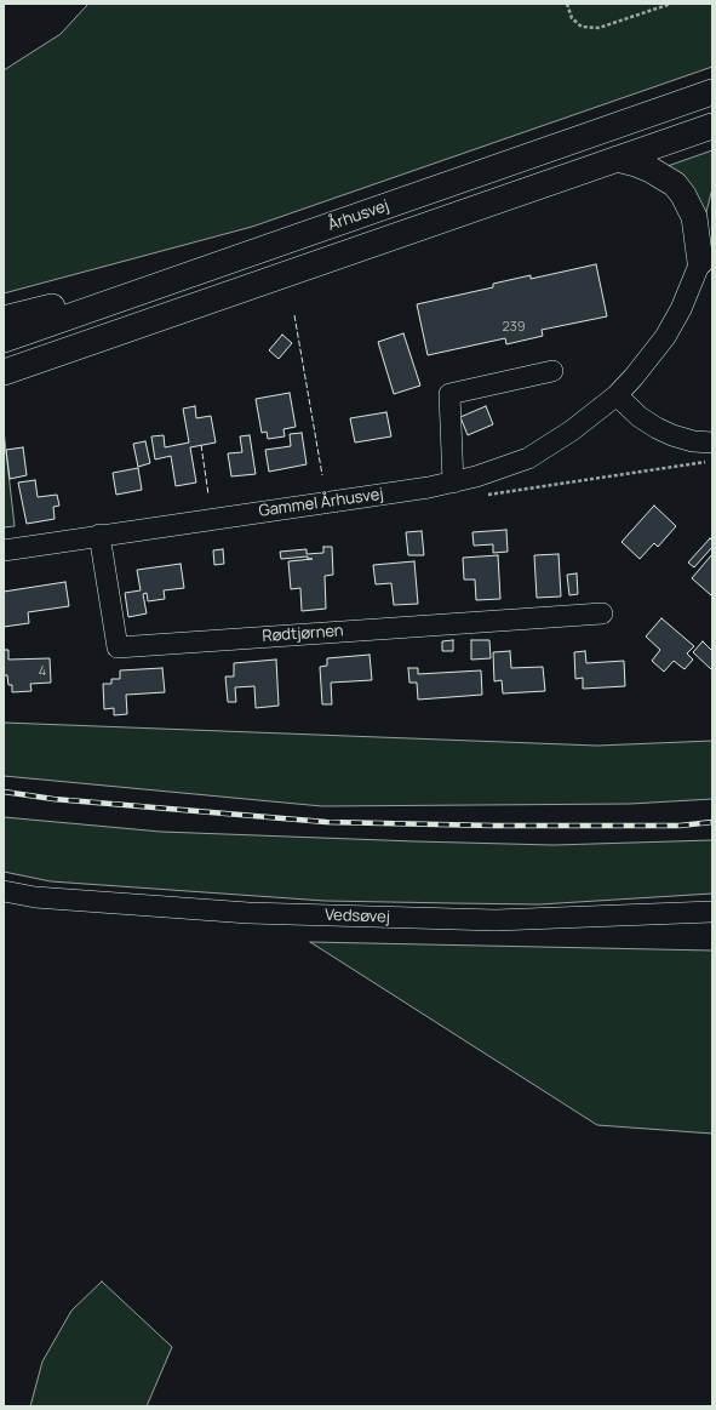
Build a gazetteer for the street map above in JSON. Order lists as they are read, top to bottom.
{
  "streets": {
    "main road": ["Århusvej"],
    "street": ["Gammel Århusvej", "Rødtjørnen", "Vedsøvej"]
  },
  "crossings": [
    ["Gammel Århusvej", "Rødtjørnen"]
  ],
  "house_numbers": ["239", "4"]
}
